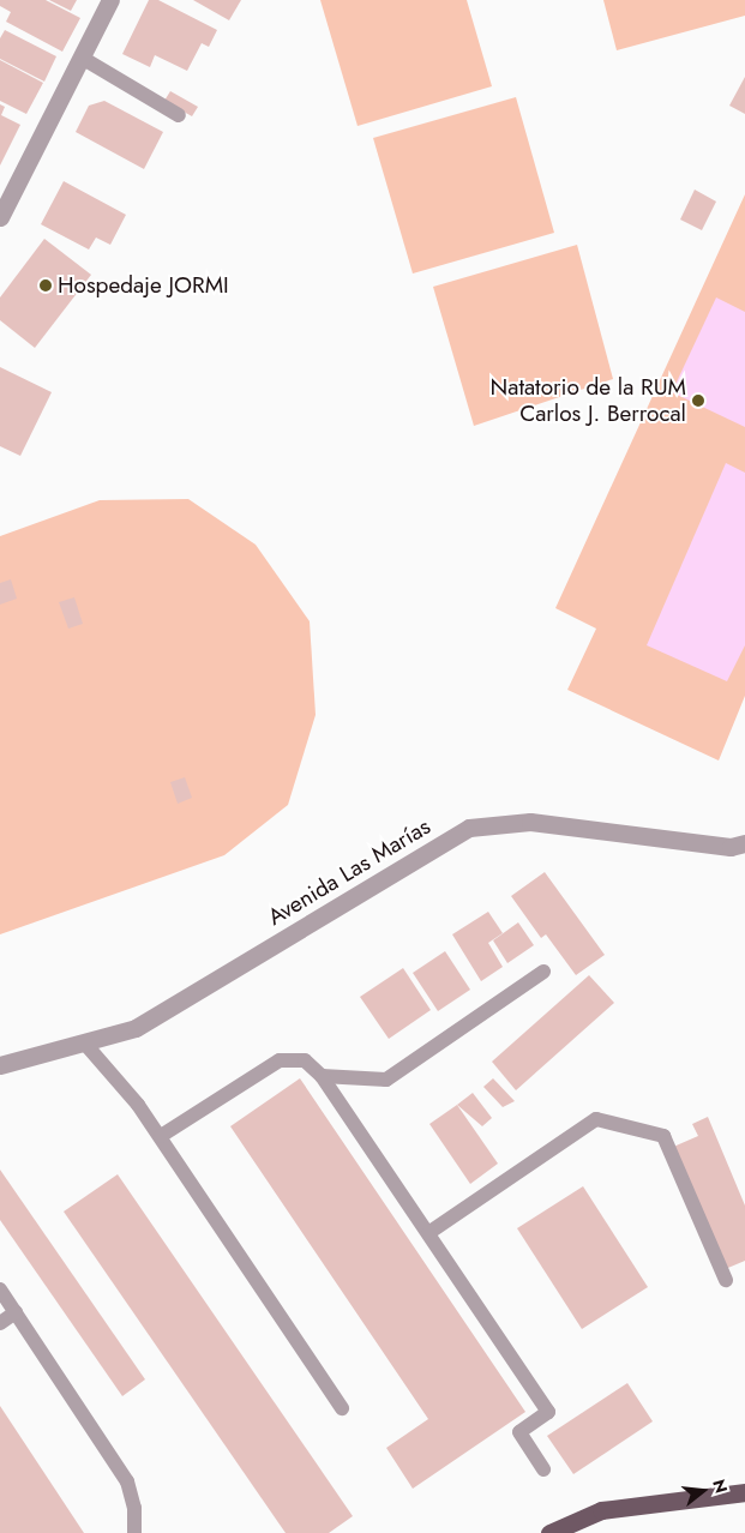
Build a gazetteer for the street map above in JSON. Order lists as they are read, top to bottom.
{
  "streets": {
    "street": ["Avenida Las Marías"]
  },
  "places": ["Hospedaje JORMI", "Natatorio de la RUM Carlos J. Berrocal"],
  "north": "right"
}
